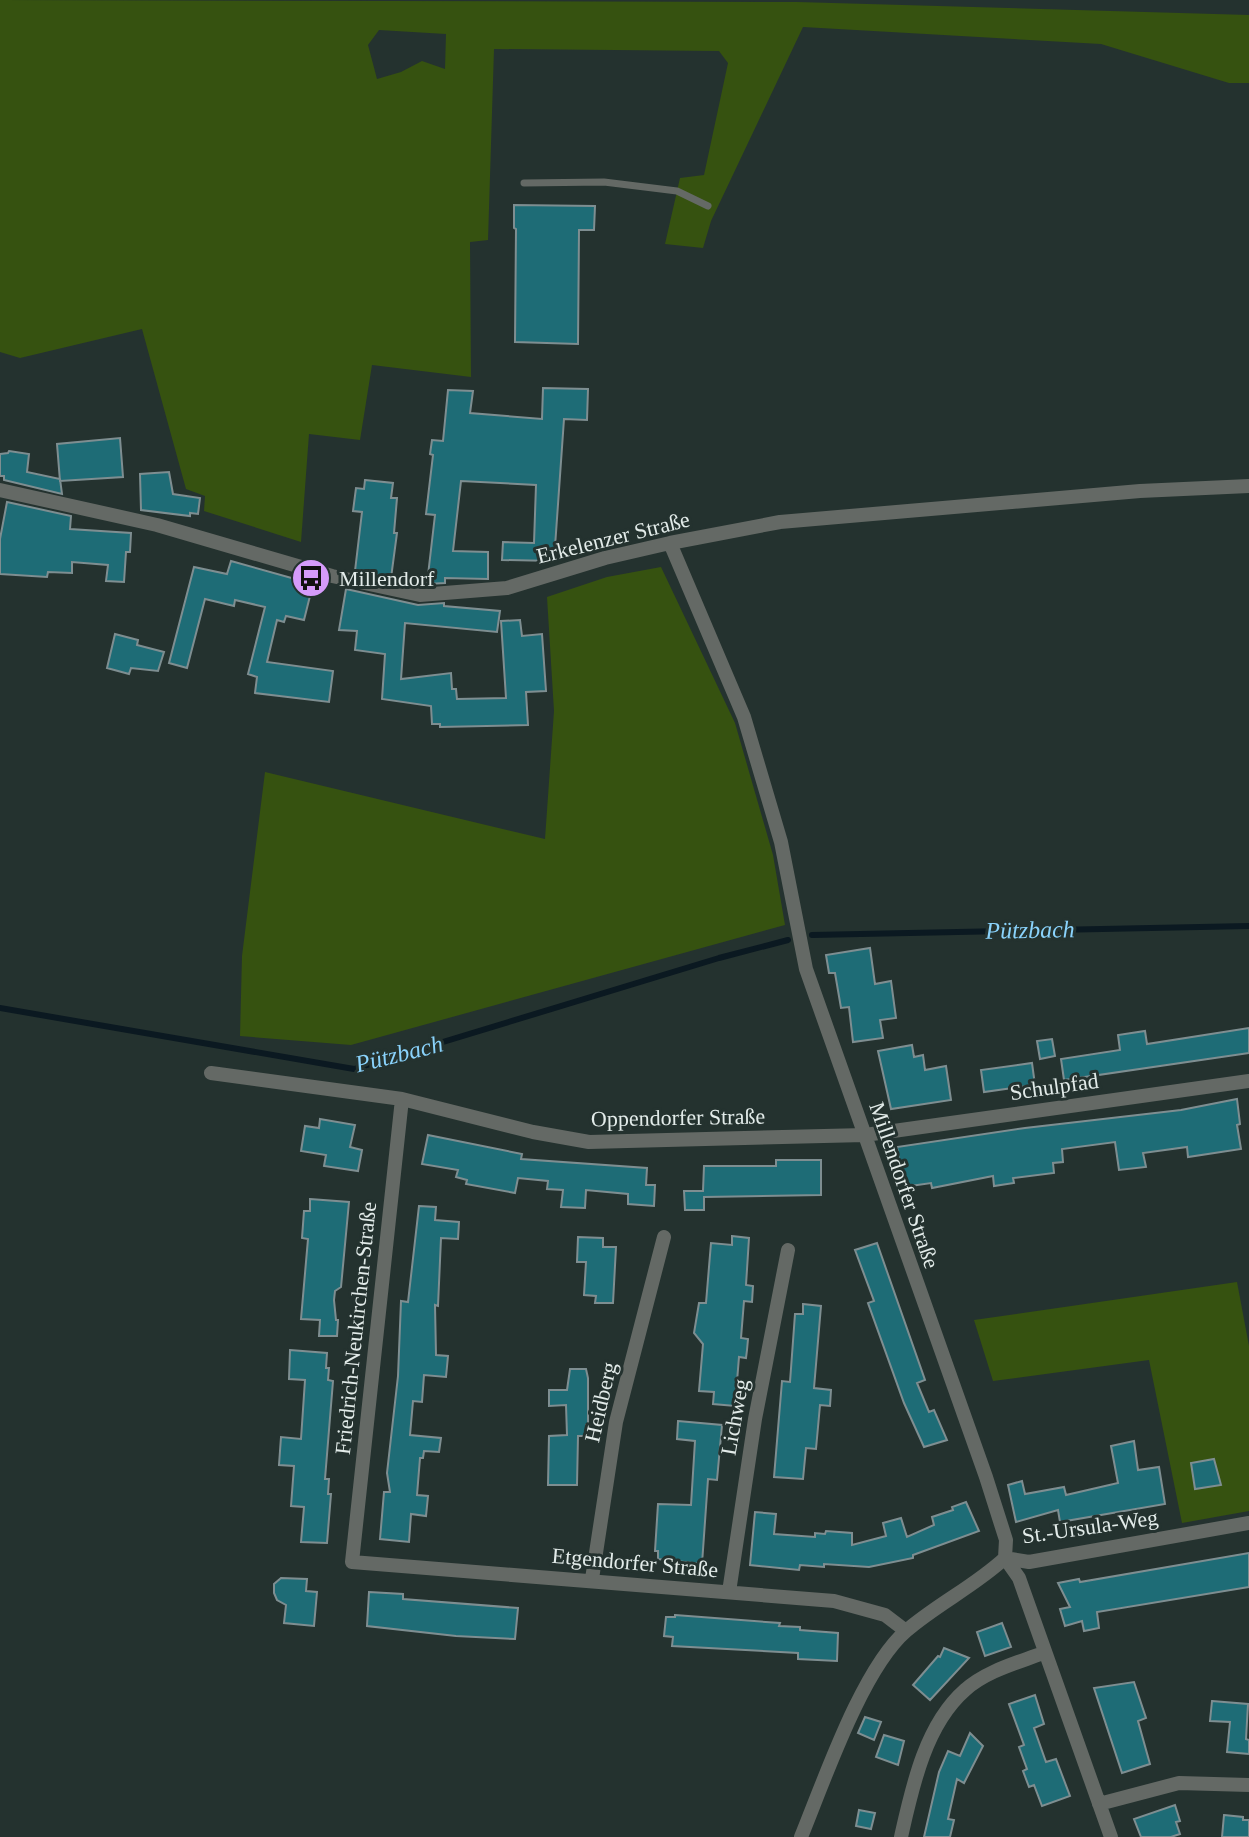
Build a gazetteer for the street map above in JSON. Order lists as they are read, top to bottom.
{
  "streets": {
    "street": [
      "Erkelenzer Straße",
      "Schulpfad",
      "Oppendorfer Straße",
      "Millendorfer Straße",
      "Friedrich-Neukirchen-Straße",
      "Heidberg",
      "Lichweg",
      "St.-Ursula-Weg",
      "Etgendorfer Straße"
    ]
  },
  "crossings": [
    ["Erkelenzer Straße", "Millendorfer Straße"],
    ["Schulpfad", "Oppendorfer Straße"],
    ["Schulpfad", "Millendorfer Straße"],
    ["Oppendorfer Straße", "Millendorfer Straße"],
    ["Oppendorfer Straße", "Friedrich-Neukirchen-Straße"],
    ["Millendorfer Straße", "St.-Ursula-Weg"],
    ["Friedrich-Neukirchen-Straße", "Etgendorfer Straße"],
    ["Heidberg", "Etgendorfer Straße"],
    ["Lichweg", "Etgendorfer Straße"],
    ["St.-Ursula-Weg", "Etgendorfer Straße"]
  ],
  "water": ["Pützbach"],
  "places": {
    "bus stop": ["Millendorf"]
  }
}
